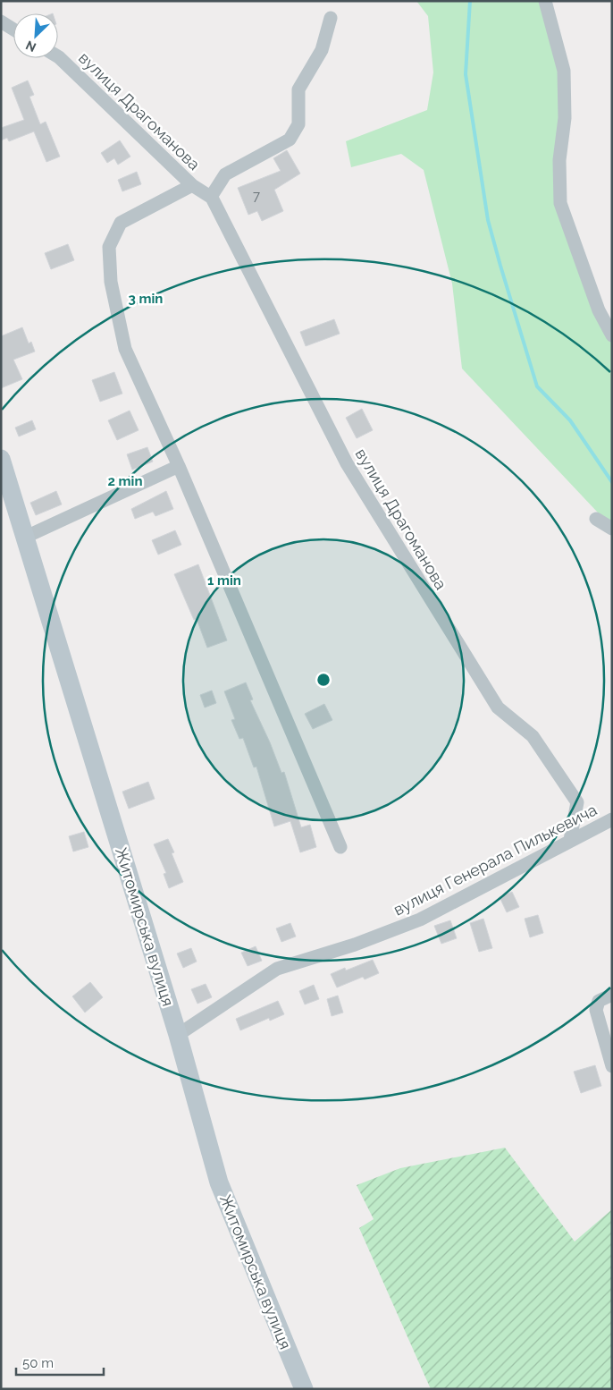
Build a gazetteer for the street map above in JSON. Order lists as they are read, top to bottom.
{
  "streets": {
    "main road": ["Житомирська вулиця"],
    "street": ["вулиця Драгоманова", "вулиця Генерала Пилькевича"]
  },
  "crossings": [
    ["вулиця Драгоманова", "вулиця Генерала Пилькевича"],
    ["вулиця Генерала Пилькевича", "Житомирська вулиця"]
  ],
  "house_numbers": ["7"],
  "scale_bar": "50 m",
  "north": "bottom left",
  "rings": ["3 min", "2 min", "1 min"]
}
